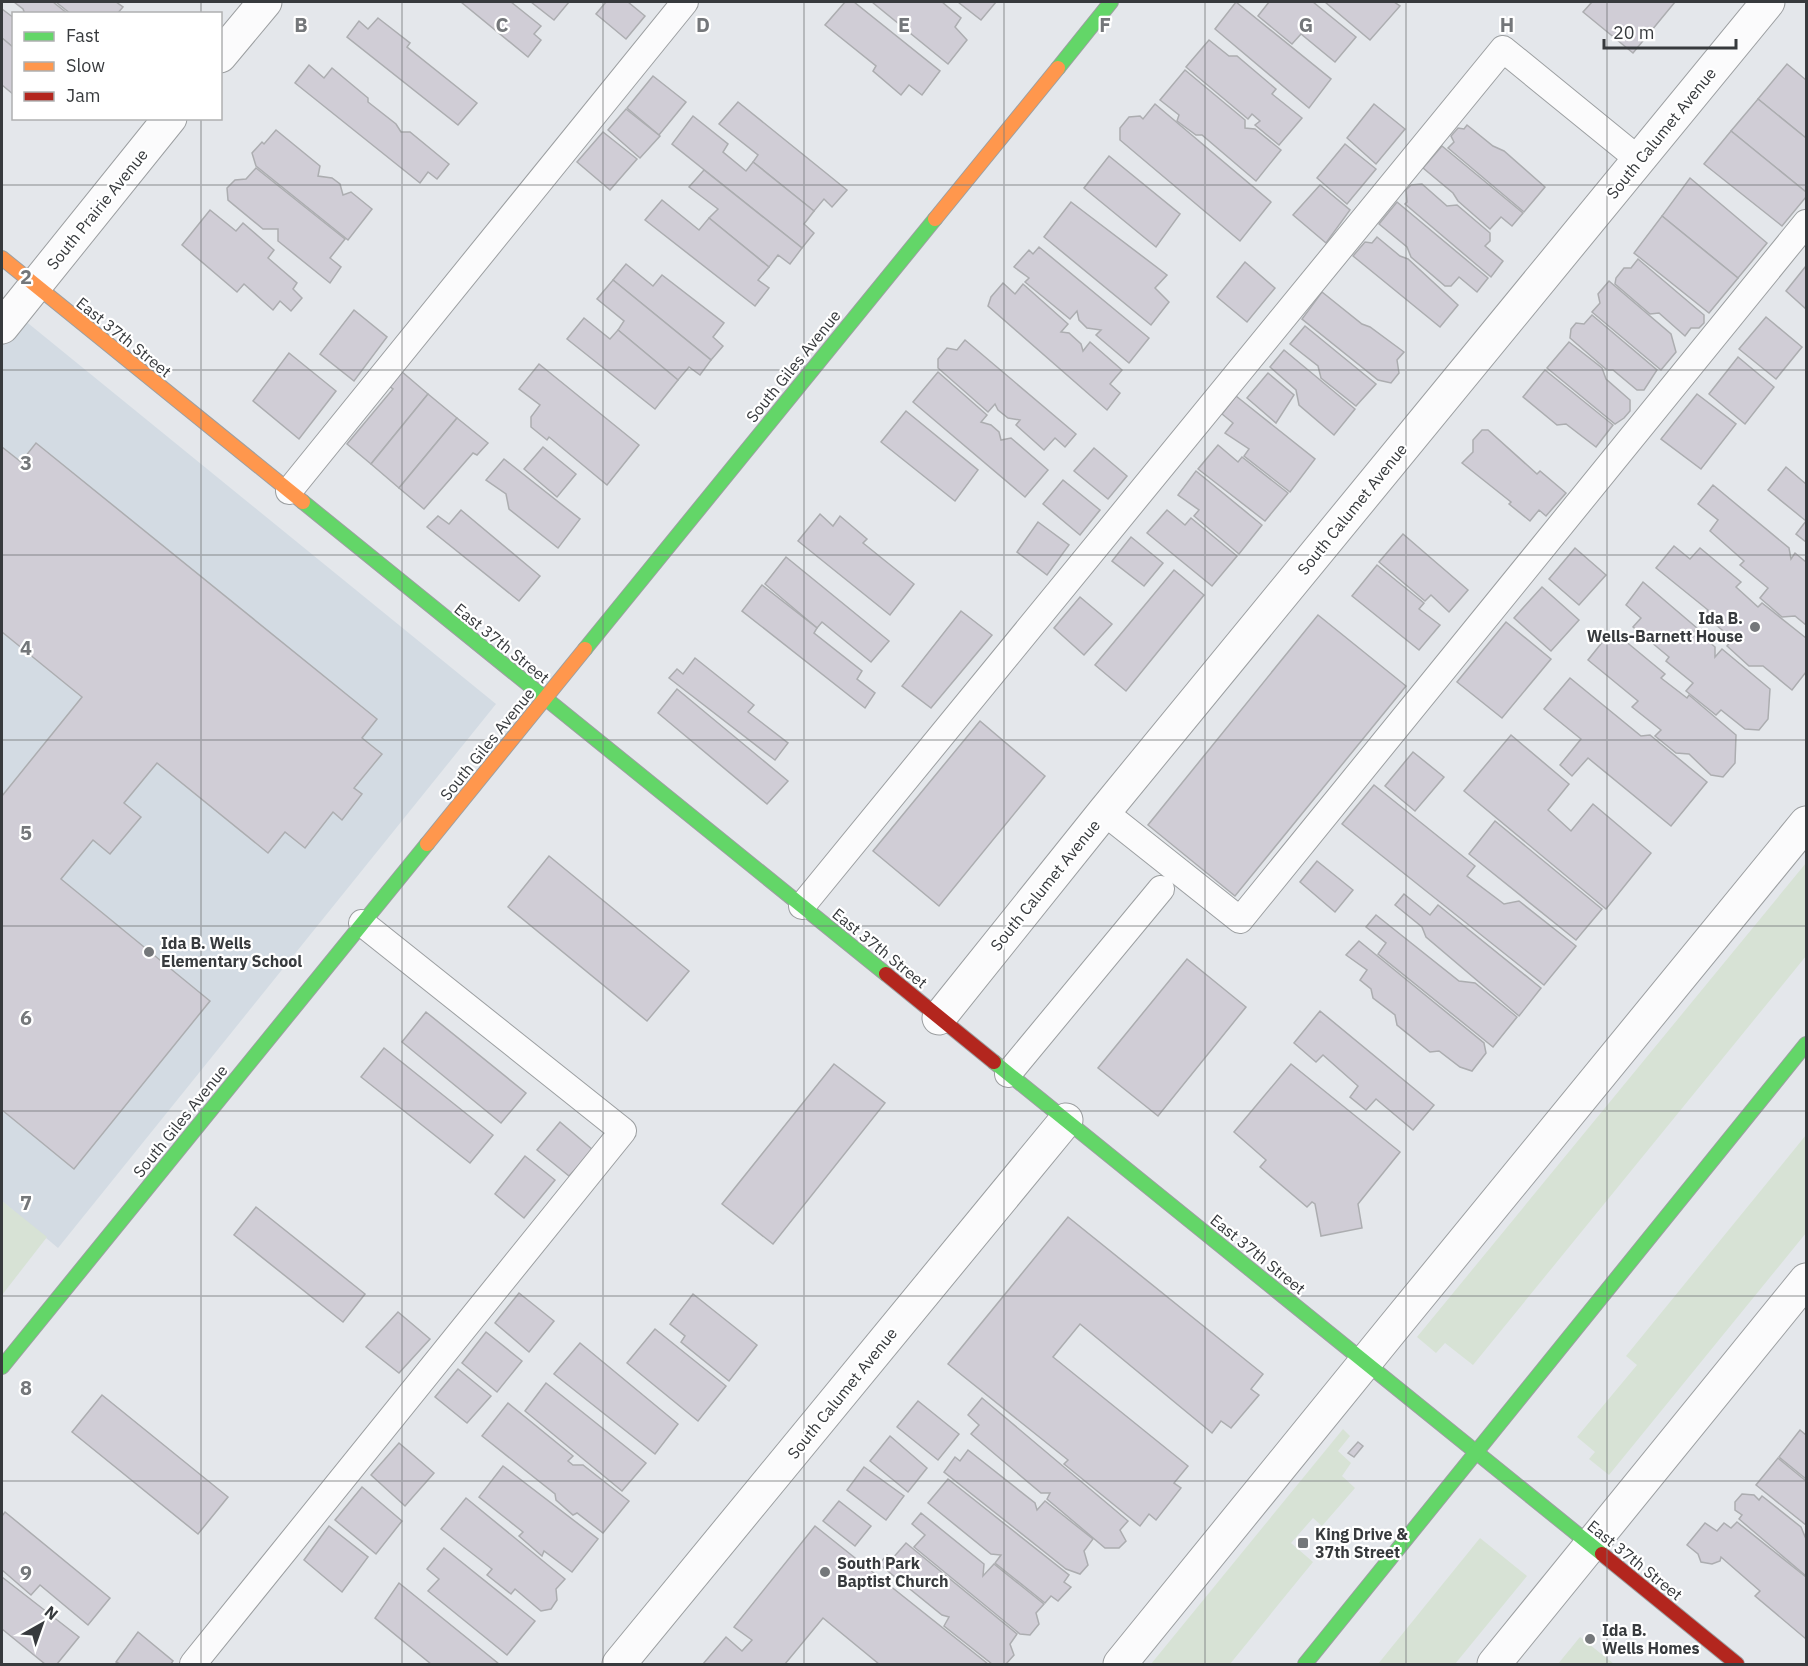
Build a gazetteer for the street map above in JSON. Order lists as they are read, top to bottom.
{
  "streets": {
    "street": [
      "South Calumet Avenue",
      "South Prairie Avenue",
      "East 37th Street",
      "South Giles Avenue"
    ]
  },
  "crossings": [
    ["South Calumet Avenue", "East 37th Street"],
    ["South Prairie Avenue", "East 37th Street"],
    ["East 37th Street", "South Giles Avenue"]
  ],
  "places": {
    "other": [
      "Ida B. Wells-Barnett House",
      "Ida B. Wells Elementary School",
      "South Park Baptist Church",
      "Ida B. Wells Homes"
    ],
    "transit": ["King Drive & 37th Street"]
  },
  "legend": ["Fast", "Slow", "Jam"],
  "scale_bar": "20 m",
  "north": "top right",
  "grid": {
    "columns": [
      "B",
      "C",
      "D",
      "E",
      "F",
      "G",
      "H"
    ],
    "rows": [
      "2",
      "3",
      "4",
      "5",
      "6",
      "7",
      "8",
      "9"
    ]
  }
}
